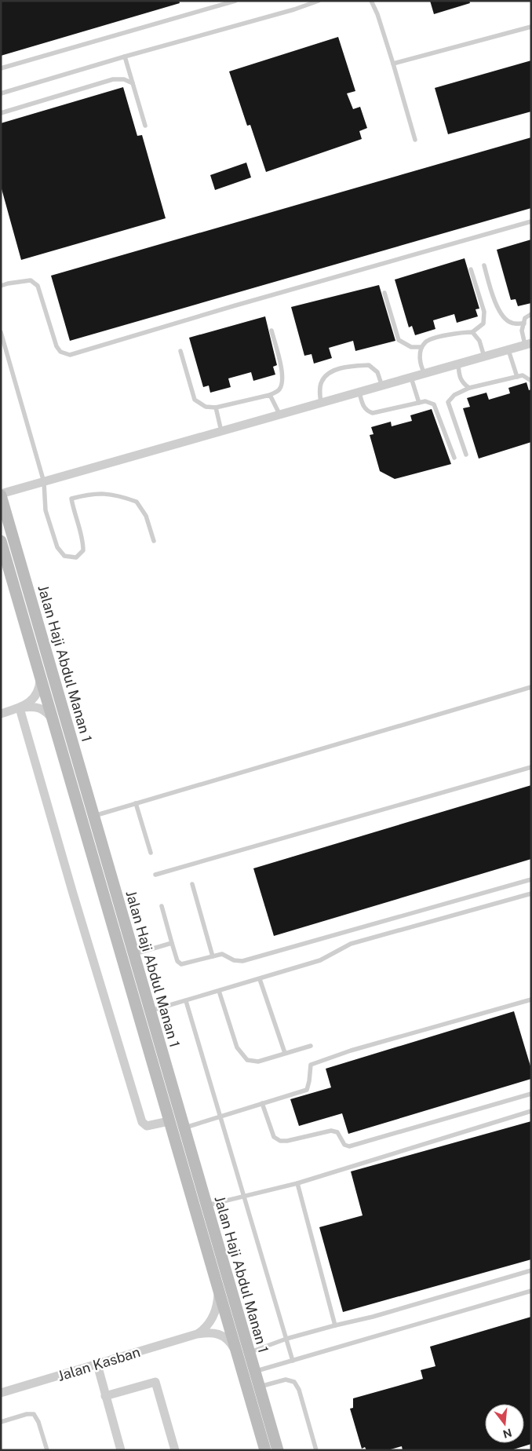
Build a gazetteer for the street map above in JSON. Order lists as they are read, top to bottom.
{
  "streets": {
    "street": ["Jalan Haji Abdul Manan 1", "Jalan Kasban"]
  },
  "north": "bottom"
}
